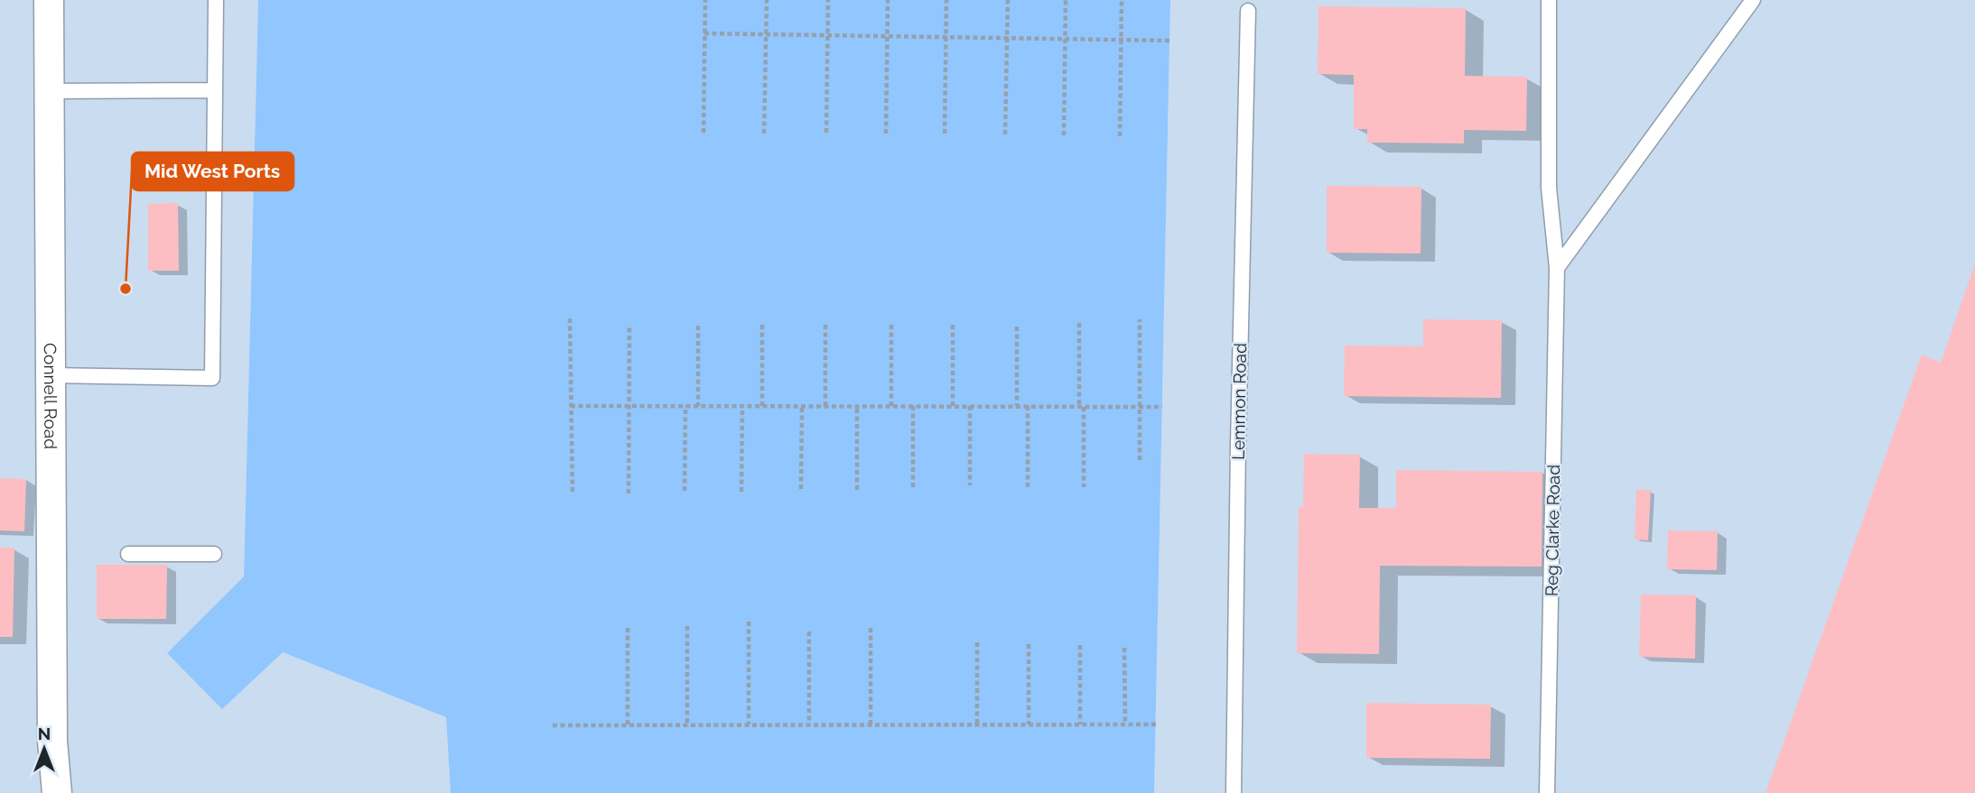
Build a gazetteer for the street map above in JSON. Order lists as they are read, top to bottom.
{
  "streets": {
    "street": ["Connell Road"],
    "lane": ["Lemmon Road", "Reg Clarke Road"]
  },
  "places": ["Mid West Ports"],
  "north": "top"
}
